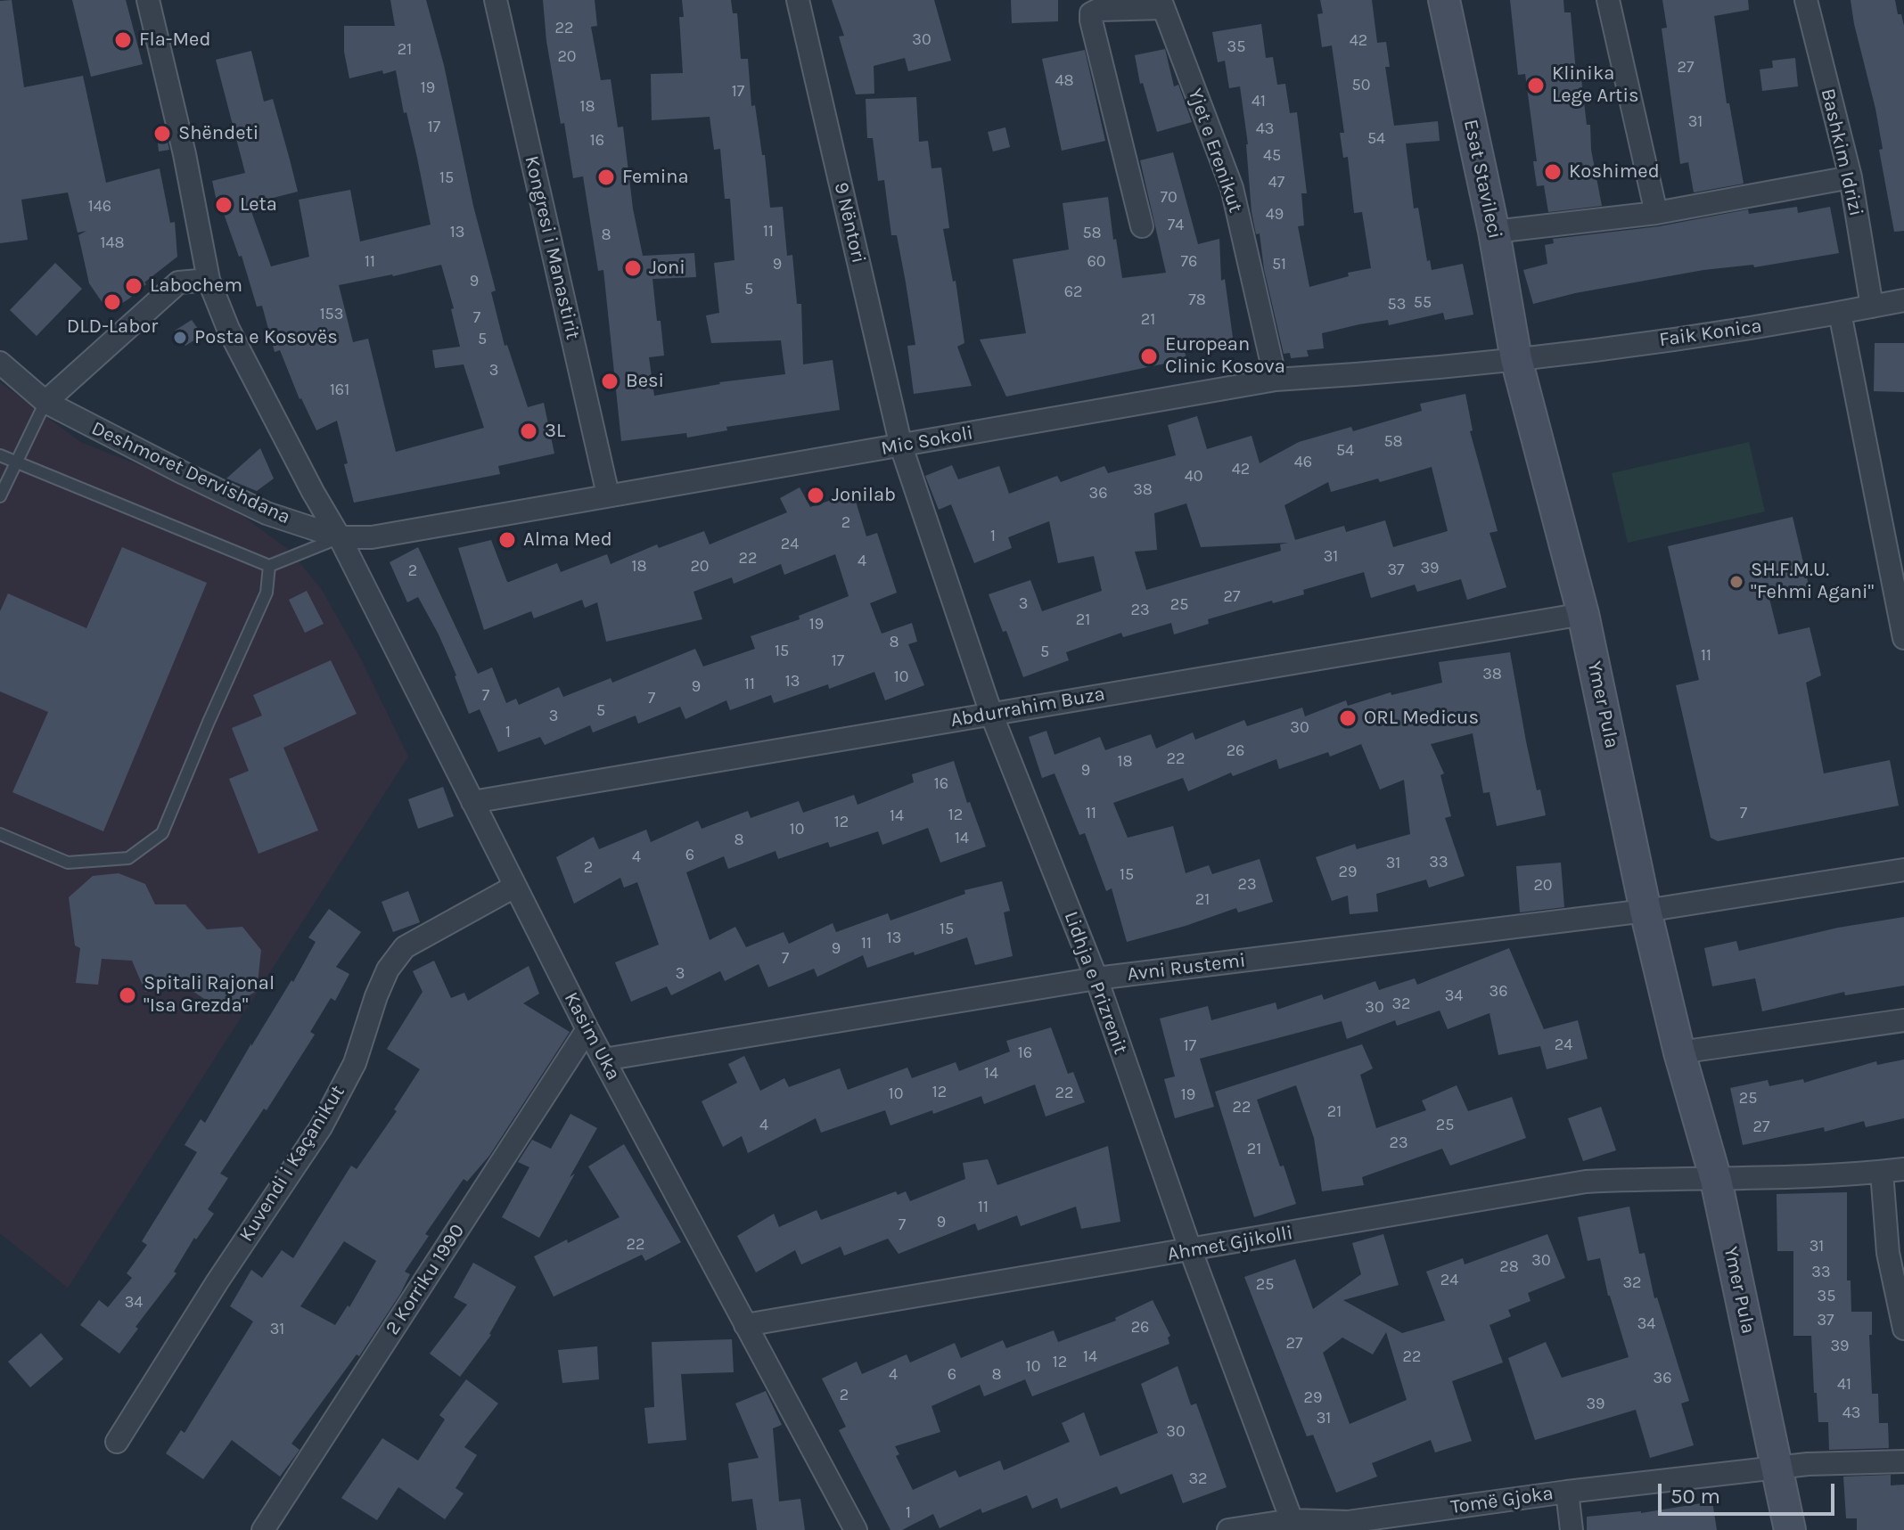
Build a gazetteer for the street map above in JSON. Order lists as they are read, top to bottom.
{
  "streets": {
    "street": [
      "Yjet e Erenikut",
      "Bashkim Idrizi",
      "Esat Stavileci",
      "9 Nëntori",
      "Kongresi i Manastirit",
      "Faik Konica",
      "Mic Sokoli",
      "Deshmoret Dervishdana",
      "Ymer Pula",
      "Abdurrahim Buza",
      "Avni Rustemi",
      "Lidhja e Prizrenit",
      "Kasim Uka",
      "Kuvendi i Kaçanikut",
      "Ahmet Gjikolli",
      "2 Korriku 1990",
      "Tomë Gjoka"
    ]
  },
  "crossings": [
    ["Yjet e Erenikut", "Mic Sokoli"],
    ["Bashkim Idrizi", "Faik Konica"],
    ["Esat Stavileci", "Faik Konica"],
    ["Esat Stavileci", "Mic Sokoli"],
    ["Esat Stavileci", "Ymer Pula"],
    ["9 Nëntori", "Mic Sokoli"],
    ["9 Nëntori", "Lidhja e Prizrenit"],
    ["Kongresi i Manastirit", "Mic Sokoli"],
    ["Faik Konica", "Mic Sokoli"],
    ["Faik Konica", "Ymer Pula"],
    ["Mic Sokoli", "Deshmoret Dervishdana"],
    ["Mic Sokoli", "Ymer Pula"],
    ["Mic Sokoli", "Lidhja e Prizrenit"],
    ["Mic Sokoli", "Kasim Uka"],
    ["Deshmoret Dervishdana", "Kasim Uka"],
    ["Ymer Pula", "Abdurrahim Buza"],
    ["Ymer Pula", "Avni Rustemi"],
    ["Ymer Pula", "Ahmet Gjikolli"],
    ["Ymer Pula", "Tomë Gjoka"],
    ["Abdurrahim Buza", "Lidhja e Prizrenit"],
    ["Abdurrahim Buza", "Kasim Uka"],
    ["Avni Rustemi", "Lidhja e Prizrenit"],
    ["Avni Rustemi", "Kasim Uka"],
    ["Lidhja e Prizrenit", "Ahmet Gjikolli"],
    ["Lidhja e Prizrenit", "Tomë Gjoka"],
    ["Kasim Uka", "Kuvendi i Kaçanikut"],
    ["Kasim Uka", "Ahmet Gjikolli"],
    ["Kasim Uka", "2 Korriku 1990"]
  ],
  "places": [
    "Fla-Med",
    "Klinika Lege Artis",
    "Shëndeti",
    "Koshimed",
    "Femina",
    "Leta",
    "Joni",
    "Labochem",
    "DLD-Labor",
    "Posta e Kosovës",
    "European Clinic Kosova",
    "Besi",
    "3L",
    "Jonilab",
    "Alma Med",
    "SH.F.M.U. \"Fehmi Agani\"",
    "ORL Medicus",
    "Spitali Rajonal \"Isa Grezda\""
  ],
  "house_numbers": [
    "22",
    "30",
    "42",
    "35",
    "21",
    "20",
    "27",
    "48",
    "50",
    "19",
    "17",
    "41",
    "18",
    "31",
    "17",
    "43",
    "54",
    "16",
    "45",
    "15",
    "47",
    "70",
    "146",
    "49",
    "74",
    "11",
    "13",
    "58",
    "8",
    "148",
    "11",
    "60",
    "76",
    "9",
    "51",
    "9",
    "5",
    "62",
    "78",
    "55",
    "53",
    "153",
    "7",
    "21",
    "5",
    "3",
    "161",
    "58",
    "54",
    "46",
    "42",
    "40",
    "38",
    "36",
    "2",
    "1",
    "24",
    "31",
    "22",
    "4",
    "18",
    "20",
    "39",
    "37",
    "2",
    "27",
    "3",
    "25",
    "23",
    "21",
    "19",
    "8",
    "15",
    "5",
    "11",
    "17",
    "38",
    "10",
    "13",
    "11",
    "9",
    "7",
    "7",
    "5",
    "3",
    "30",
    "1",
    "26",
    "22",
    "18",
    "9",
    "16",
    "11",
    "7",
    "12",
    "14",
    "12",
    "10",
    "14",
    "8",
    "6",
    "4",
    "33",
    "31",
    "2",
    "29",
    "15",
    "23",
    "20",
    "21",
    "15",
    "13",
    "11",
    "9",
    "7",
    "3",
    "36",
    "34",
    "32",
    "30",
    "24",
    "17",
    "16",
    "14",
    "12",
    "22",
    "10",
    "19",
    "25",
    "22",
    "21",
    "4",
    "25",
    "27",
    "23",
    "21",
    "11",
    "9",
    "7",
    "22",
    "31",
    "30",
    "28",
    "33",
    "24",
    "32",
    "25",
    "35",
    "34",
    "37",
    "34",
    "26",
    "31",
    "27",
    "39",
    "14",
    "22",
    "12",
    "10",
    "4",
    "6",
    "8",
    "36",
    "41",
    "2",
    "29",
    "39",
    "43",
    "31",
    "30",
    "32",
    "1"
  ],
  "scale_bar": "50 m"
}
